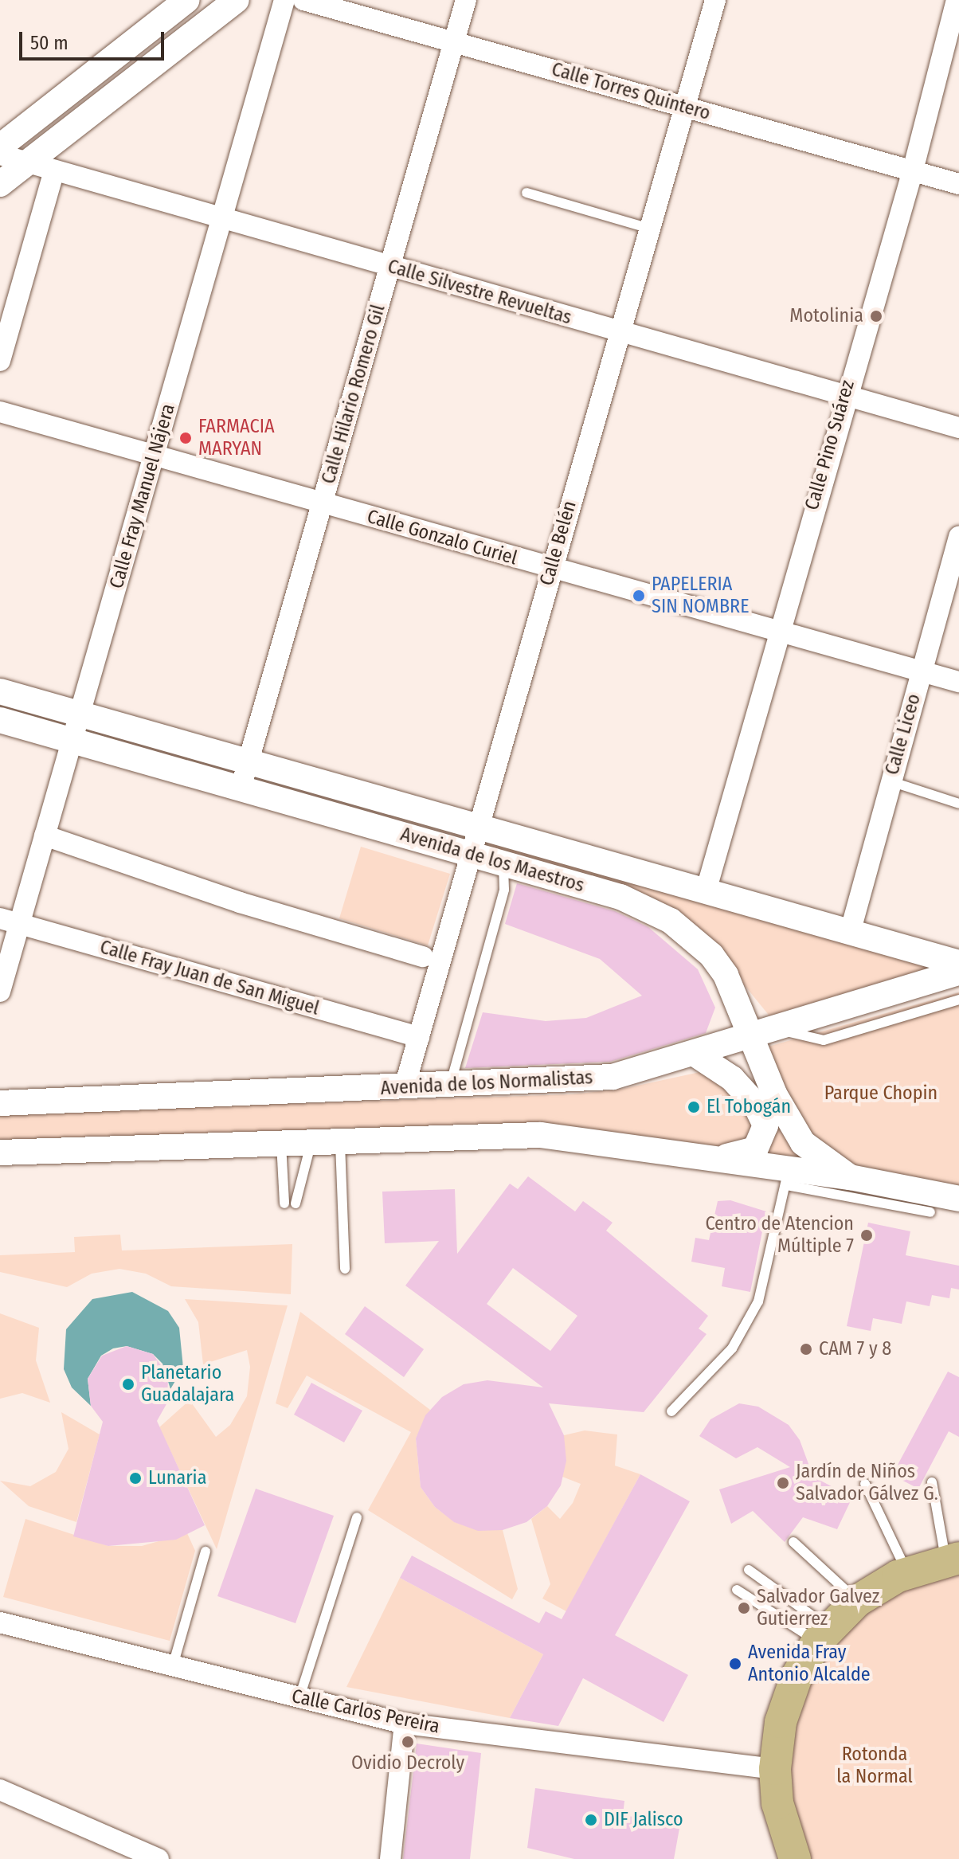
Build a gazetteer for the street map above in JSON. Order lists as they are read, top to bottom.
{
  "streets": {
    "street": [
      "Calle Torres Quintero",
      "Calle Silvestre Revueltas",
      "Calle Hilario Romero Gil",
      "Calle Pino Suárez",
      "Calle Fray Manuel Nájera",
      "Calle Gonzalo Curiel",
      "Calle Belén",
      "Calle Liceo",
      "Avenida de los Maestros",
      "Calle Fray Juan de San Miguel",
      "Avenida de los Normalistas",
      "Calle Carlos Pereira"
    ]
  },
  "crossings": [
    ["Calle Torres Quintero", "Calle Hilario Romero Gil"],
    ["Calle Torres Quintero", "Calle Pino Suárez"],
    ["Calle Torres Quintero", "Calle Belén"],
    ["Calle Silvestre Revueltas", "Calle Hilario Romero Gil"],
    ["Calle Silvestre Revueltas", "Calle Pino Suárez"],
    ["Calle Silvestre Revueltas", "Calle Fray Manuel Nájera"],
    ["Calle Silvestre Revueltas", "Calle Belén"],
    ["Calle Hilario Romero Gil", "Calle Gonzalo Curiel"],
    ["Calle Hilario Romero Gil", "Avenida de los Maestros"],
    ["Calle Pino Suárez", "Calle Gonzalo Curiel"],
    ["Calle Pino Suárez", "Avenida de los Maestros"],
    ["Calle Fray Manuel Nájera", "Calle Gonzalo Curiel"],
    ["Calle Fray Manuel Nájera", "Avenida de los Maestros"],
    ["Calle Fray Manuel Nájera", "Calle Fray Juan de San Miguel"],
    ["Calle Gonzalo Curiel", "Calle Belén"],
    ["Calle Gonzalo Curiel", "Calle Liceo"],
    ["Calle Belén", "Avenida de los Maestros"],
    ["Calle Belén", "Calle Fray Juan de San Miguel"],
    ["Calle Belén", "Avenida de los Normalistas"],
    ["Calle Liceo", "Avenida de los Maestros"],
    ["Avenida de los Maestros", "Avenida de los Normalistas"]
  ],
  "parks": ["Parque Chopin", "Rotonda la Normal"],
  "places": [
    "Motolinia",
    "FARMACIA MARYAN",
    "PAPELERIA SIN NOMBRE",
    "El Tobogán",
    "Centro de Atencion Múltiple 7",
    "CAM 7 y 8",
    "Planetario Guadalajara",
    "Lunaria",
    "Jardín de Niños Salvador Gálvez G.",
    "Salvador Galvez Gutierrez",
    "Avenida Fray Antonio Alcalde",
    "Ovidio Decroly",
    "DIF Jalisco"
  ],
  "scale_bar": "50 m"
}
